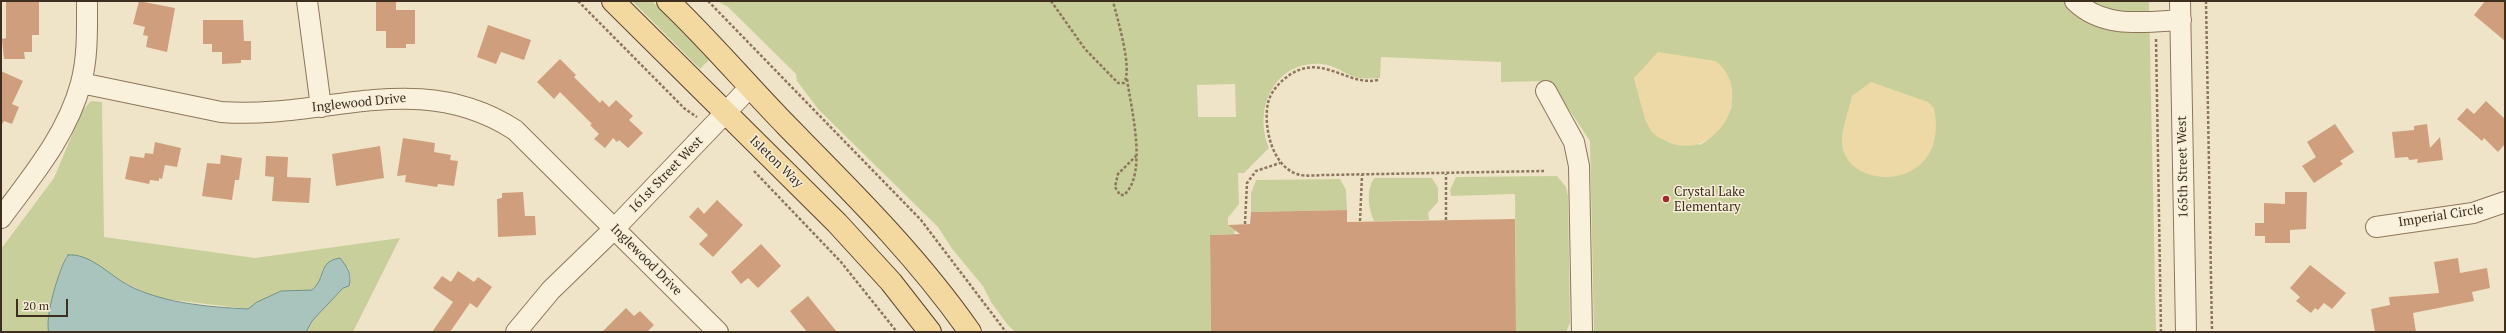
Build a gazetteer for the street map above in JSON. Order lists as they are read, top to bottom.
{
  "streets": {
    "main road": ["Isleton Way"],
    "street": [
      "Inglewood Drive",
      "165th Street West",
      "161st Street West",
      "Imperial Circle"
    ]
  },
  "crossings": [
    ["Inglewood Drive", "161st Street West"],
    ["Isleton Way", "161st Street West"]
  ],
  "places": ["Crystal Lake Elementary"],
  "scale_bar": "20 m"
}
